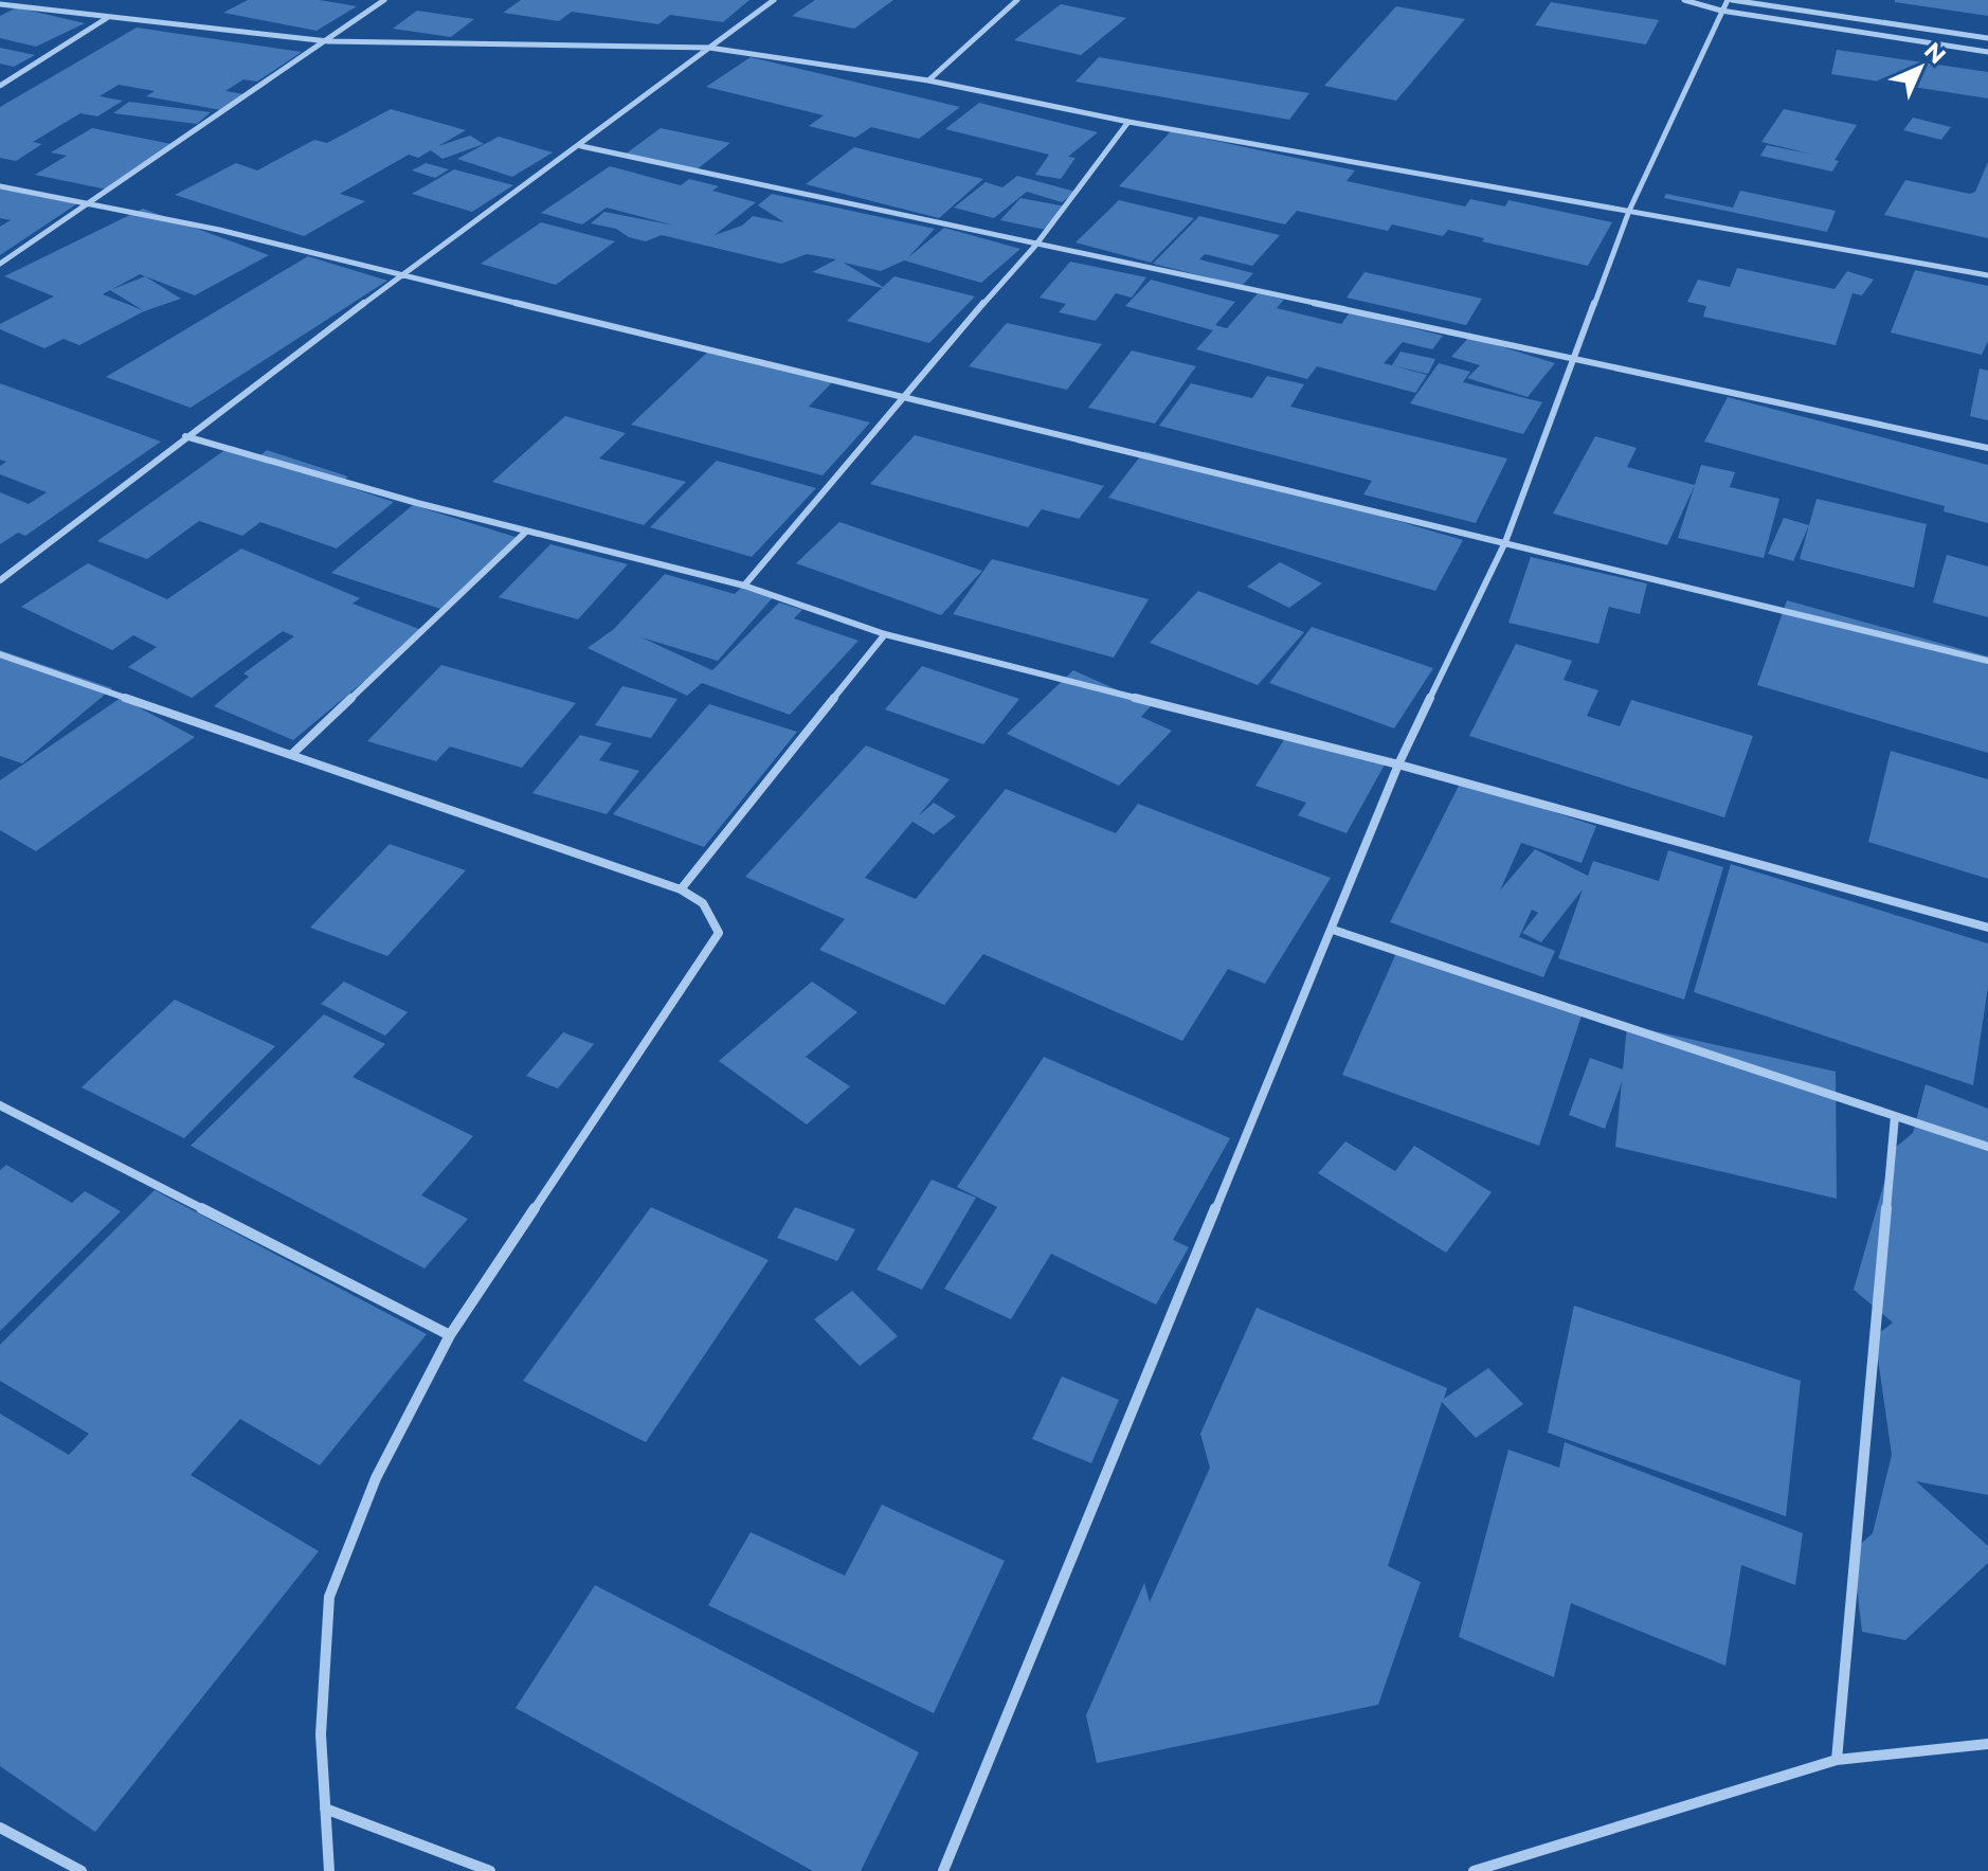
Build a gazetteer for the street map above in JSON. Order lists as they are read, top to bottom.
{
  "north": "top right"
}
